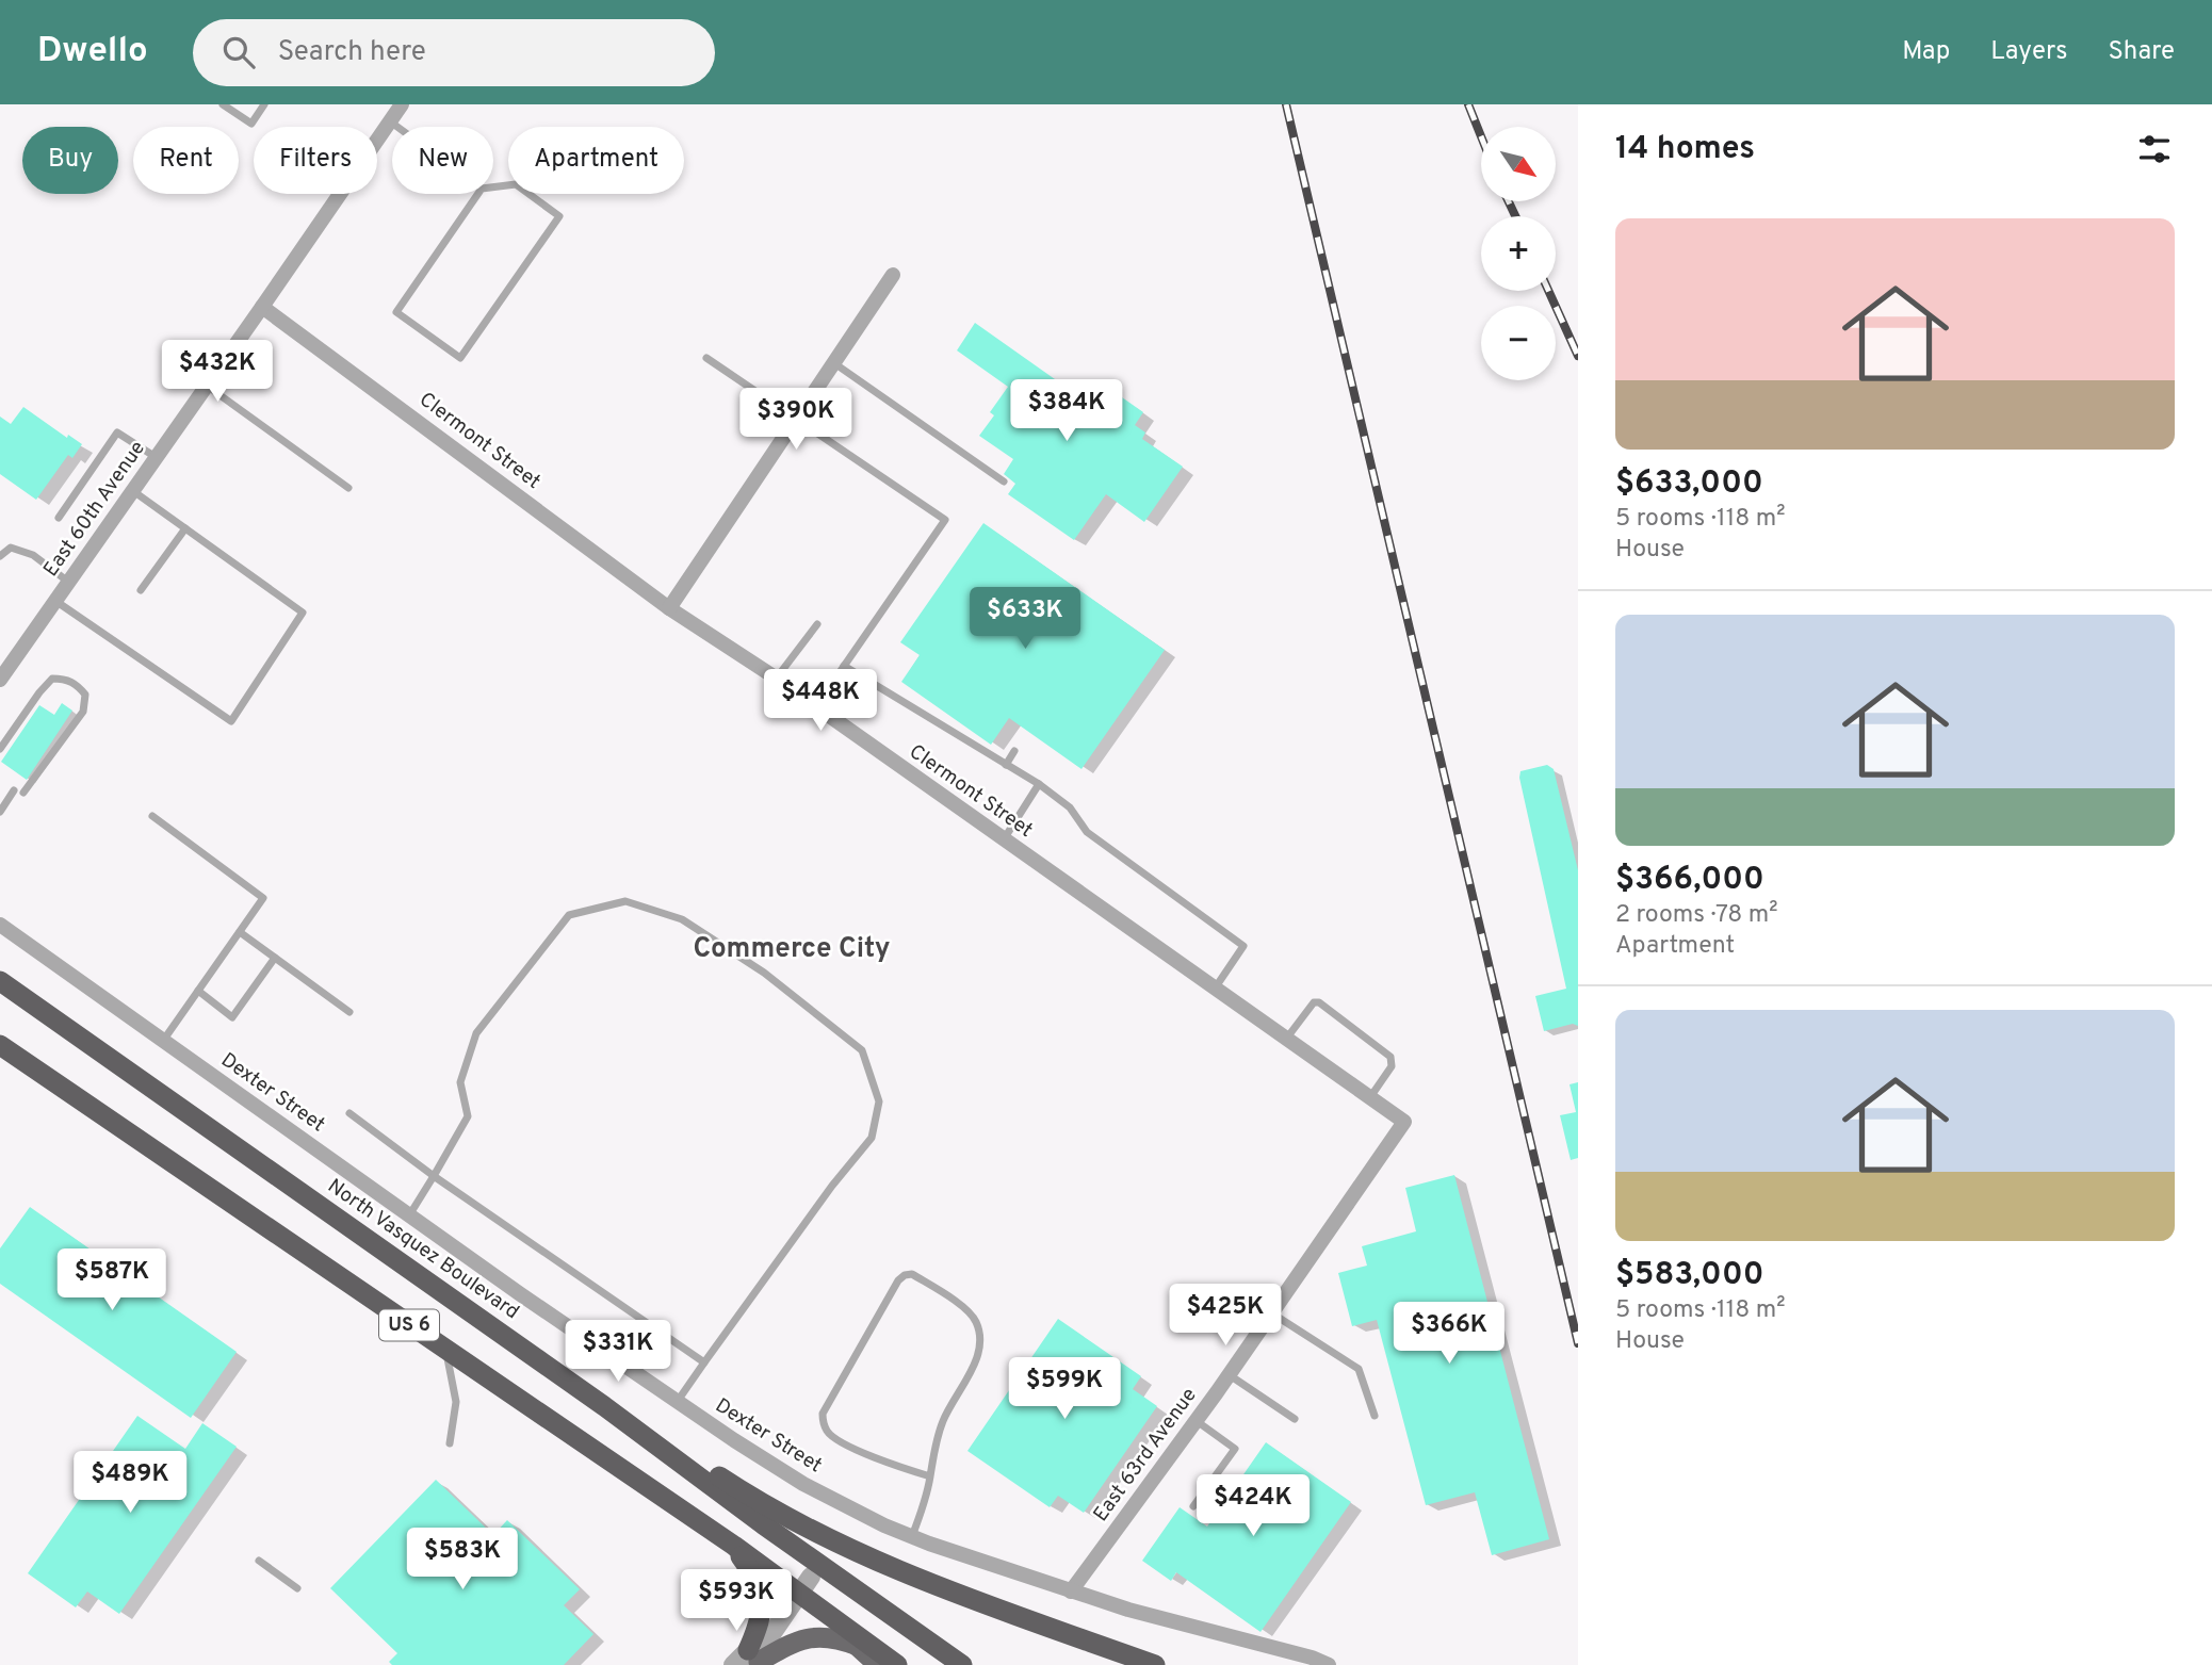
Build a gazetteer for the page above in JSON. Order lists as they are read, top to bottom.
{
  "streets": {
    "highway": ["North Vasquez Boulevard", "US 6"],
    "street": [
      "Clermont Street",
      "East 60th Avenue",
      "Dexter Street",
      "East 63rd Avenue"
    ]
  },
  "crossings": [
    ["Clermont Street", "East 60th Avenue"],
    ["Clermont Street", "East 63rd Avenue"],
    ["Dexter Street", "East 63rd Avenue"]
  ],
  "districts": ["Commerce City"],
  "north": "bottom right",
  "page": {
    "header": "Dwello",
    "search": "Search here",
    "nav": ["Map", "Layers", "Share"],
    "heading": "14 homes",
    "map_buttons": ["+", "−"],
    "chip": [
      "Buy",
      "Rent",
      "Filters",
      "New",
      "Apartment"
    ],
    "list": [
      {
        "name": "$633,000",
        "note": "5 rooms · 118 m² · House"
      },
      {
        "name": "$366,000",
        "note": "2 rooms · 78 m² · Apartment"
      },
      {
        "name": "$583,000",
        "note": "5 rooms · 118 m² · House"
      }
    ],
    "price": [
      "$432K",
      "$384K",
      "$390K",
      "$633K",
      "$448K",
      "$587K",
      "$425K",
      "$366K",
      "$331K",
      "$599K",
      "$489K",
      "$424K",
      "$583K",
      "$593K"
    ]
  }
}
